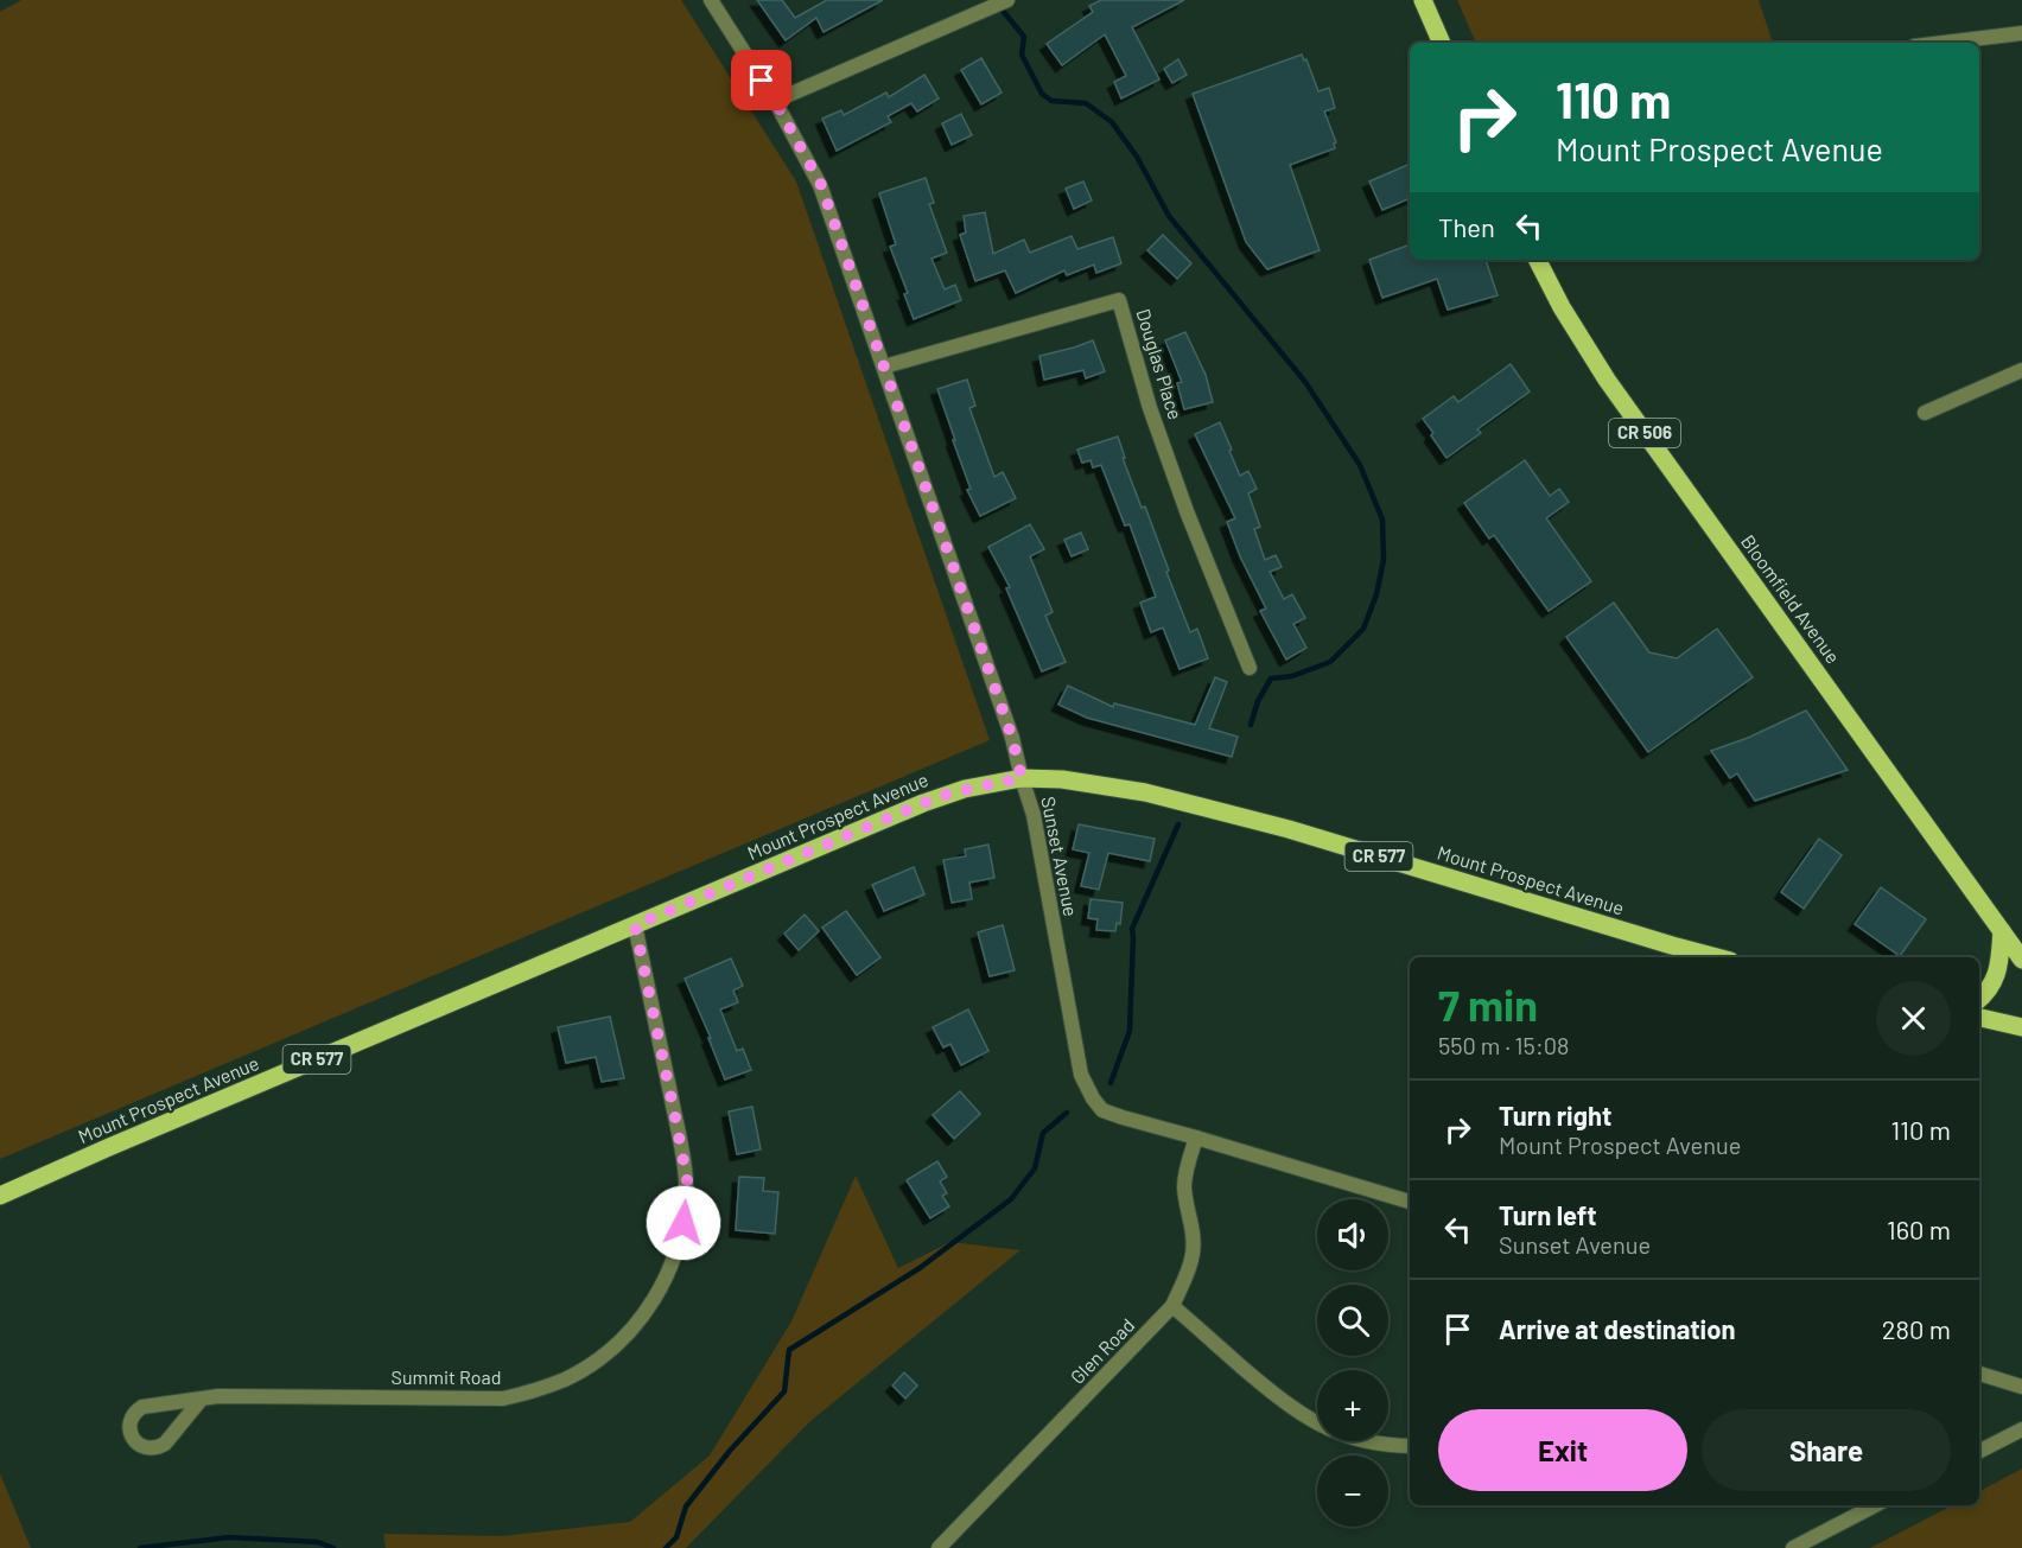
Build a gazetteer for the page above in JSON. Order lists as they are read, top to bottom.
{
  "streets": {
    "main road": [
      "CR 506",
      "Bloomfield Avenue",
      "Mount Prospect Avenue",
      "CR 577"
    ],
    "street": [
      "Douglas Place",
      "Sunset Avenue",
      "Glen Road",
      "Summit Road"
    ]
  },
  "crossings": [
    ["Douglas Place", "Sunset Avenue"],
    ["Mount Prospect Avenue", "Sunset Avenue"],
    ["Mount Prospect Avenue", "Summit Road"],
    ["Sunset Avenue", "Glen Road"]
  ],
  "page": {
    "turn": ["110 m", "Mount Prospect Avenue"],
    "then": "Then",
    "heading": ["7 min", "550 m · 15:08"],
    "list": [
      {
        "name": "Turn right",
        "note": "Mount Prospect Avenue",
        "value": "110 m"
      },
      {
        "name": "Turn left",
        "note": "Sunset Avenue",
        "value": "160 m"
      },
      {
        "name": "Arrive at destination",
        "value": "280 m"
      }
    ],
    "map_buttons": ["+", "−"],
    "buttons": ["Exit", "Share"]
  }
}
